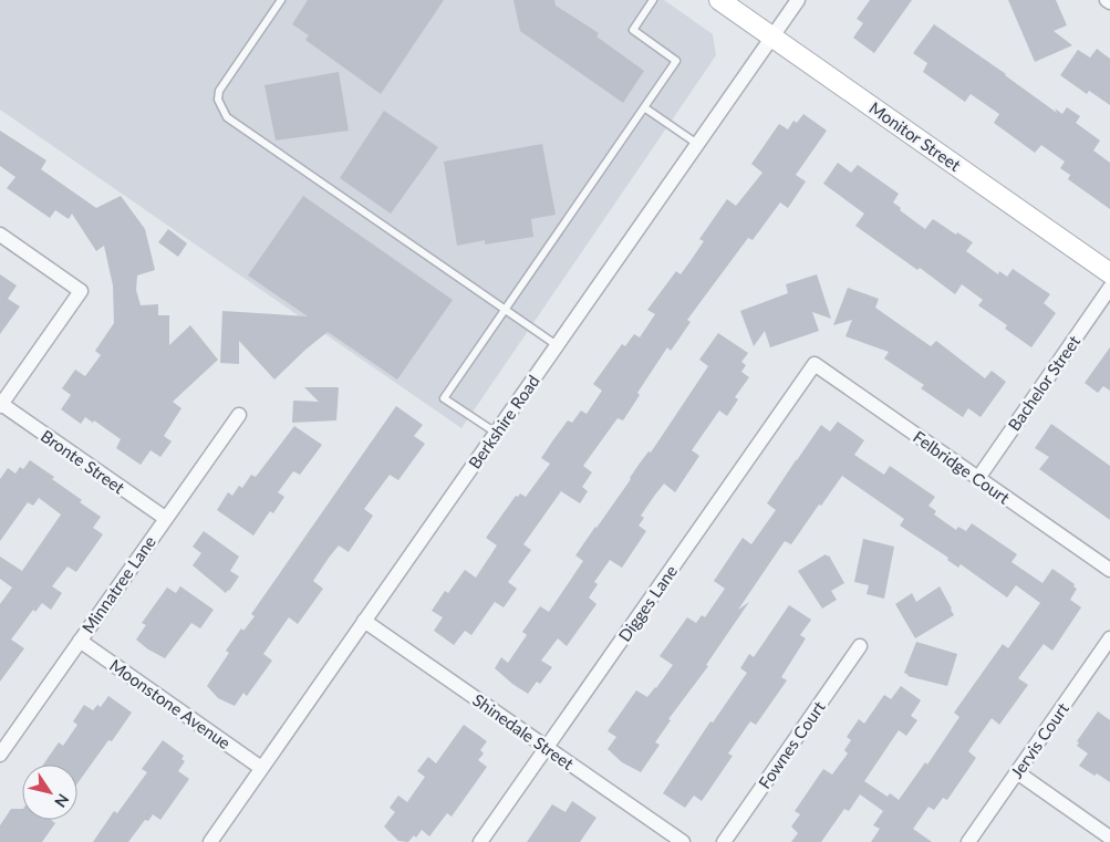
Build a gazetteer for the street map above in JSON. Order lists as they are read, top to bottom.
{
  "streets": {
    "street": [
      "Monitor Street",
      "Bachelor Street",
      "Berkshire Road",
      "Bronte Street",
      "Felbridge Court",
      "Minnatree Lane",
      "Digges Lane",
      "Moonstone Avenue",
      "Shinedale Street",
      "Jervis Court",
      "Fownes Court"
    ]
  },
  "crossings": [
    ["Monitor Street", "Berkshire Road"],
    ["Bachelor Street", "Felbridge Court"],
    ["Berkshire Road", "Moonstone Avenue"],
    ["Berkshire Road", "Shinedale Street"],
    ["Bronte Street", "Minnatree Lane"],
    ["Felbridge Court", "Digges Lane"],
    ["Minnatree Lane", "Moonstone Avenue"],
    ["Digges Lane", "Shinedale Street"]
  ],
  "north": "bottom right"
}
